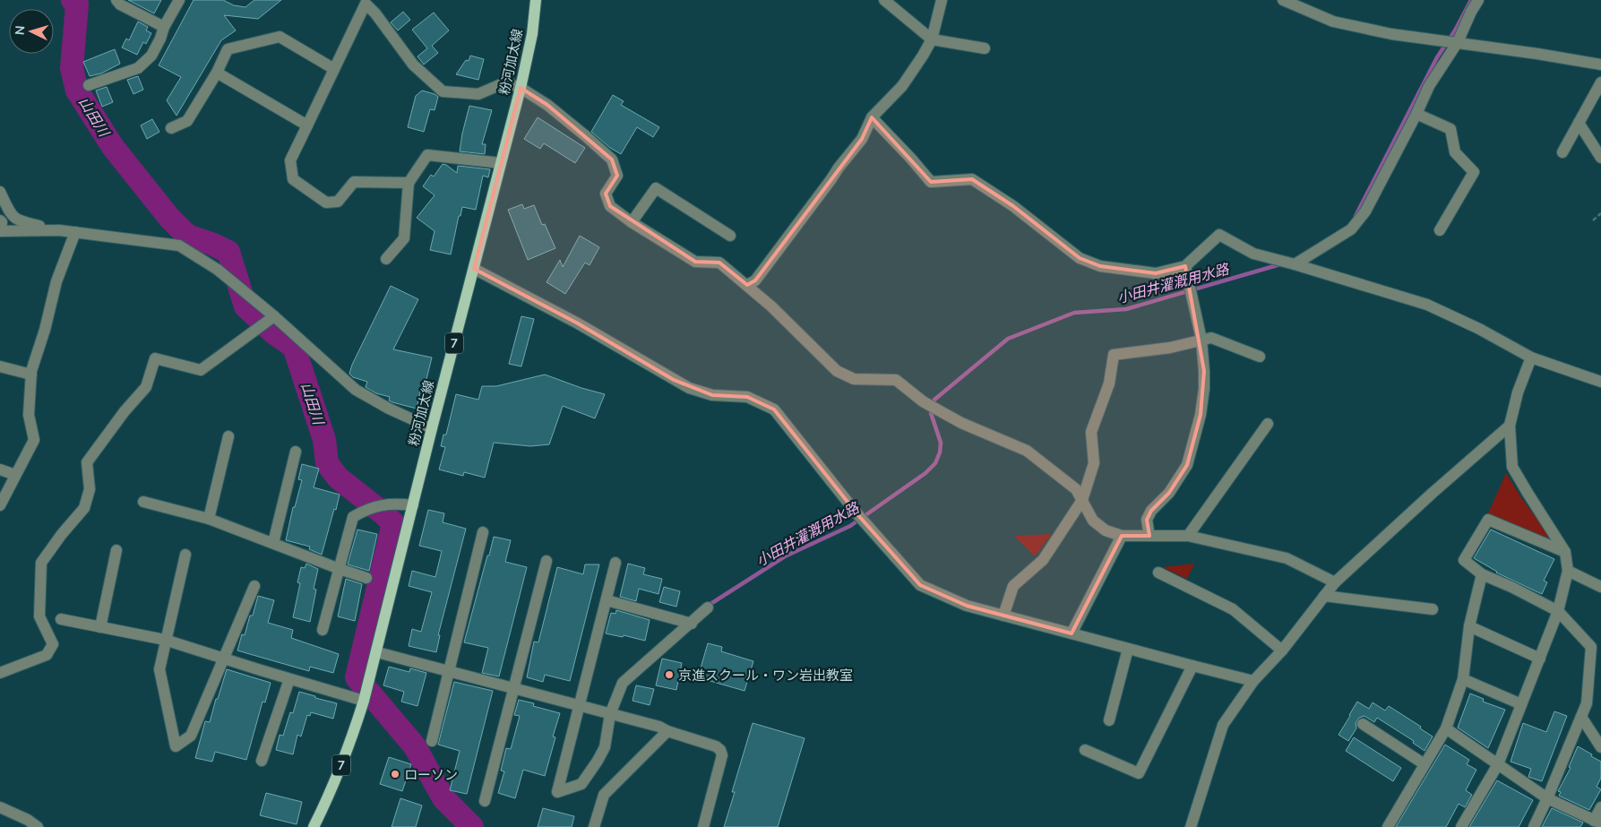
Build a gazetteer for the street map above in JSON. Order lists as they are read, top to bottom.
{
  "streets": {
    "main road": ["粉河加太線", "7"]
  },
  "water": ["山田川", "小田井灌漑用水路"],
  "places": ["京進スクール・ワン岩出教室", "ローソン"],
  "north": "left"
}
